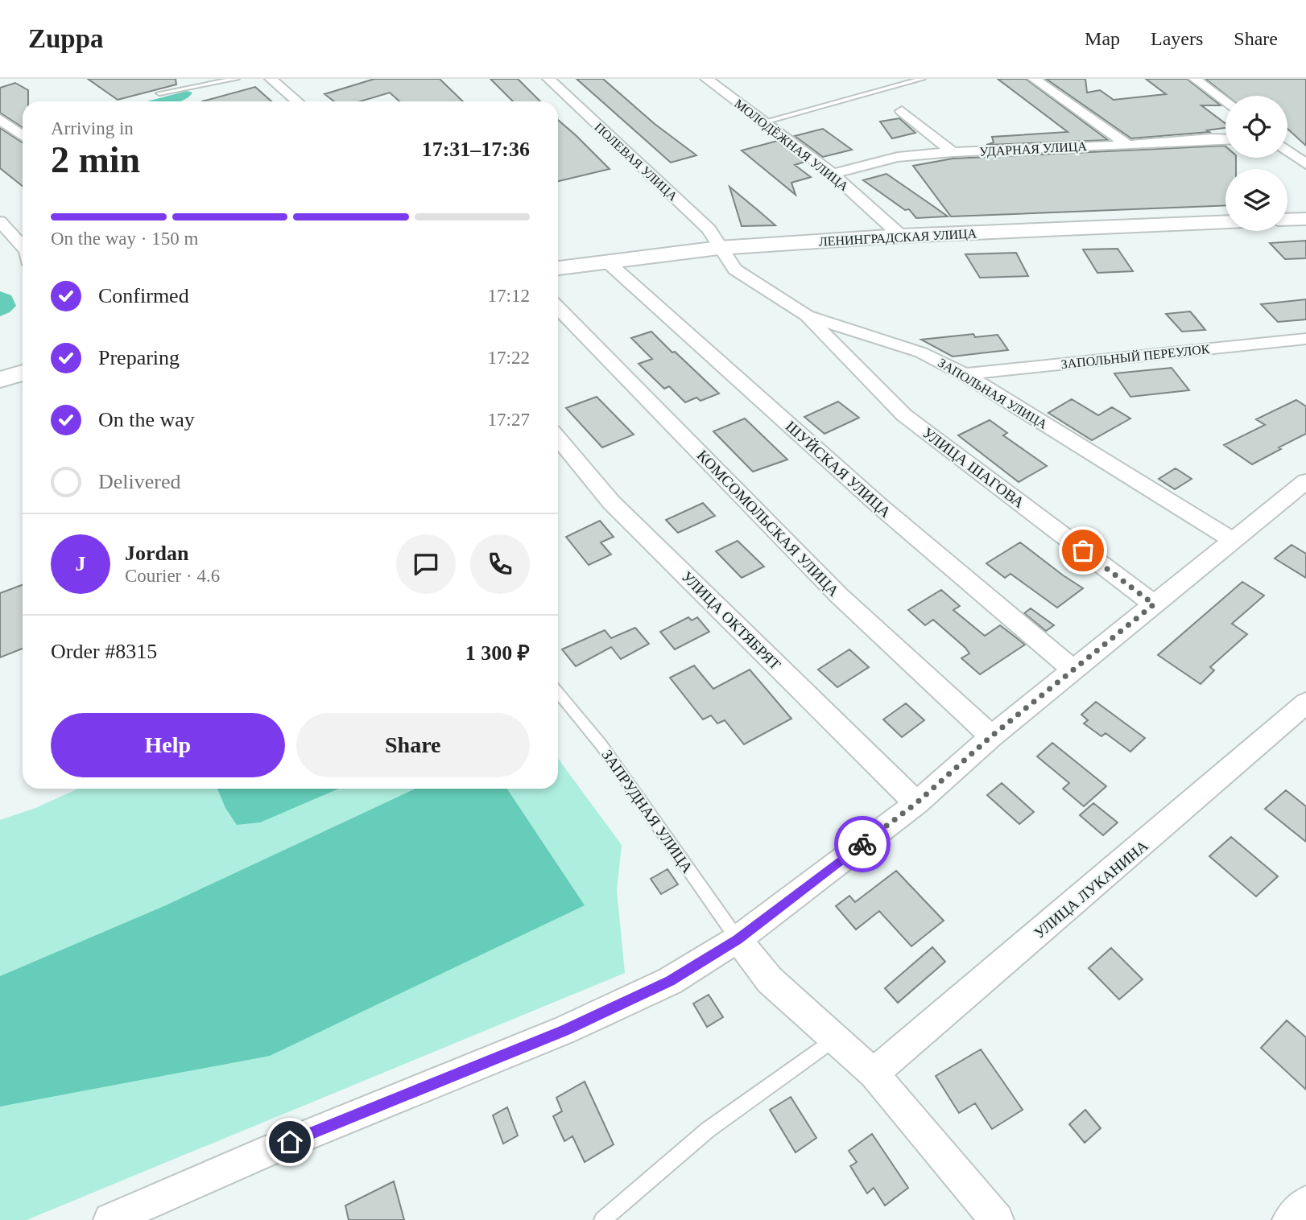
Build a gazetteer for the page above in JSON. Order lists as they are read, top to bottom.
{
  "streets": {
    "street": [
      "МОЛОДЁЖНАЯ УЛИЦА",
      "УДАРНАЯ УЛИЦА",
      "ПОЛЕВАЯ УЛИЦА",
      "ЛЕНИНГРАДСКАЯ УЛИЦА",
      "ЗАПОЛЬНЫЙ ПЕРЕУЛОК",
      "ЗАПОЛЬНАЯ УЛИЦА",
      "УЛИЦА ШАГОВА",
      "ШУЙСКАЯ УЛИЦА",
      "КОМСОМОЛЬСКАЯ УЛИЦА",
      "УЛИЦА ОКТЯБРЯТ",
      "УЛИЦА ЛУКАНИНА"
    ],
    "lane": ["ЗАПРУДНАЯ УЛИЦА"]
  },
  "crossings": [
    ["МОЛОДЁЖНАЯ УЛИЦА", "УДАРНАЯ УЛИЦА"],
    ["МОЛОДЁЖНАЯ УЛИЦА", "ЛЕНИНГРАДСКАЯ УЛИЦА"],
    ["ПОЛЕВАЯ УЛИЦА", "ЛЕНИНГРАДСКАЯ УЛИЦА"],
    ["ПОЛЕВАЯ УЛИЦА", "ЗАПОЛЬНАЯ УЛИЦА"],
    ["ЛЕНИНГРАДСКАЯ УЛИЦА", "ЗАПОЛЬНАЯ УЛИЦА"],
    ["ЛЕНИНГРАДСКАЯ УЛИЦА", "ШУЙСКАЯ УЛИЦА"],
    ["ЗАПОЛЬНЫЙ ПЕРЕУЛОК", "ЗАПОЛЬНАЯ УЛИЦА"],
    ["ЗАПОЛЬНАЯ УЛИЦА", "УЛИЦА ШАГОВА"]
  ],
  "page": {
    "header": "Zuppa",
    "nav": ["Map", "Layers", "Share"],
    "heading": ["2 min", "Arriving in", "17:31–17:36"],
    "panel": [
      "Jordan",
      "Courier · 4.6",
      "Order #8315",
      "1 300 ₽"
    ],
    "bar": "On the way · 150 m",
    "list": [
      ["Confirmed", "17:12"],
      ["Preparing", "17:22"],
      ["On the way", "17:27"],
      "Delivered"
    ],
    "round": "J",
    "buttons": ["Help", "Share"]
  }
}
